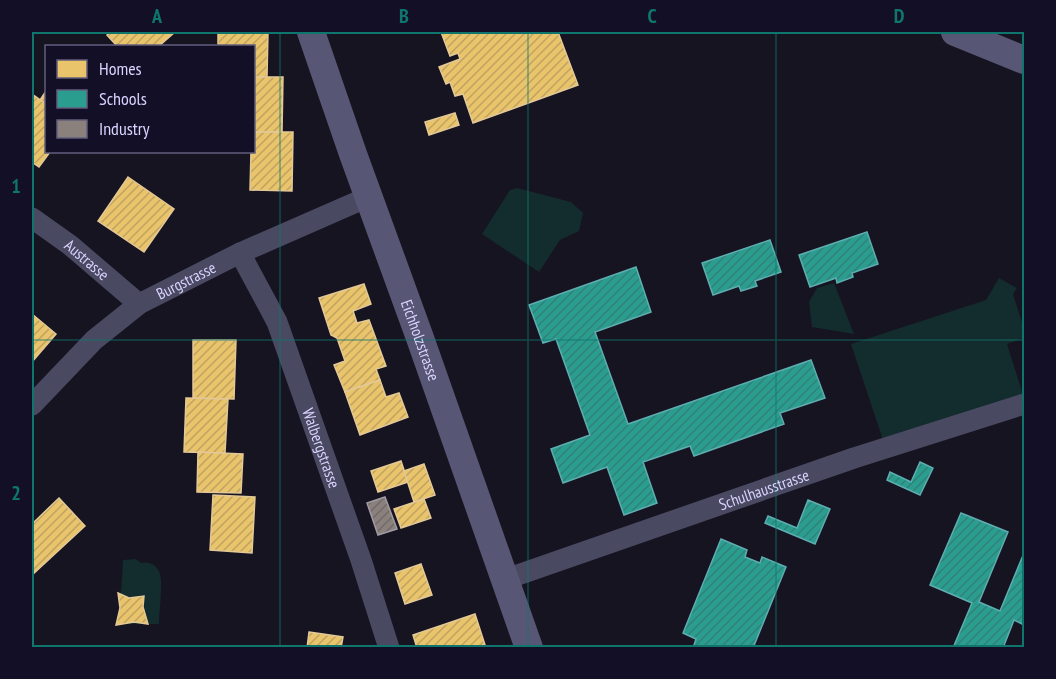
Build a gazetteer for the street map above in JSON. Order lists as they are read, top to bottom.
{
  "streets": {
    "street": [
      "Austrasse",
      "Burgstrasse",
      "Eichholzstrasse",
      "Walbergstrasse",
      "Schulhausstrasse"
    ]
  },
  "crossings": [
    ["Austrasse", "Burgstrasse"],
    ["Burgstrasse", "Eichholzstrasse"],
    ["Burgstrasse", "Walbergstrasse"],
    ["Eichholzstrasse", "Schulhausstrasse"]
  ],
  "legend": ["Homes", "Schools", "Industry"],
  "grid": {
    "columns": [
      "A",
      "B",
      "C",
      "D"
    ],
    "rows": ["1", "2"]
  }
}
